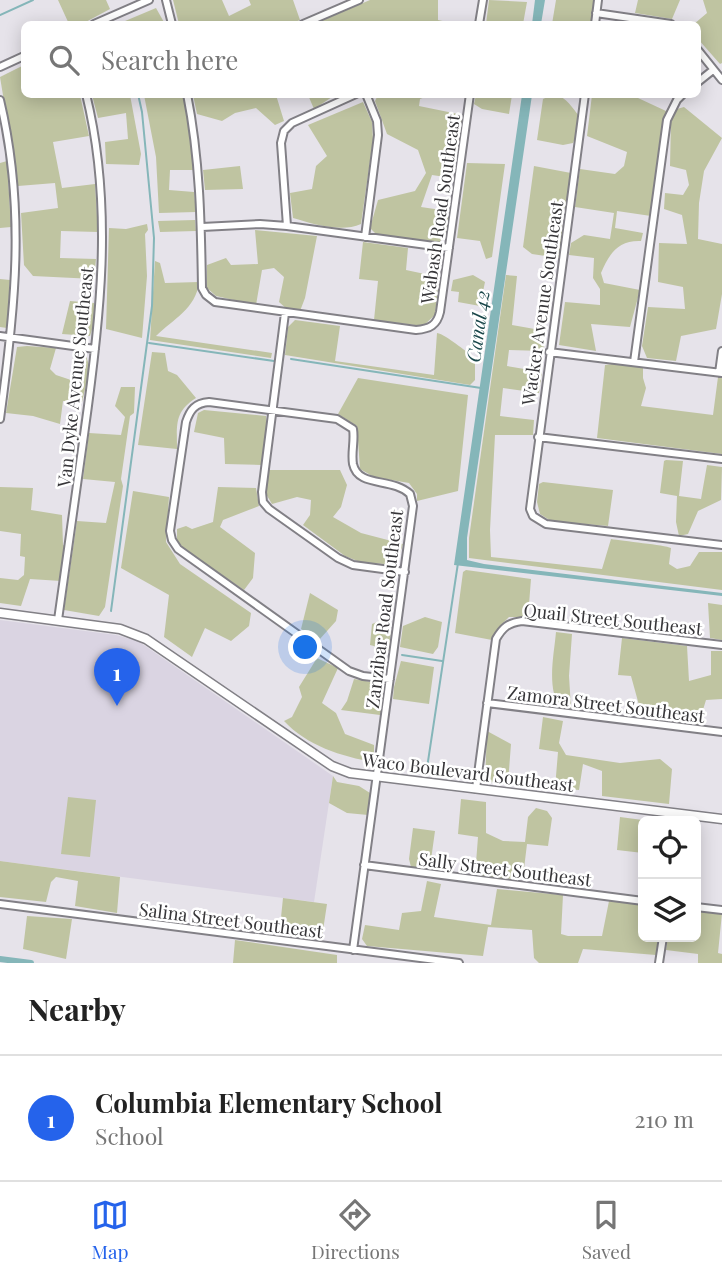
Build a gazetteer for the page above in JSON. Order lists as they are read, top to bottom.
{
  "streets": {
    "street": [
      "Wabash Road Southeast",
      "Wacker Avenue Southeast",
      "Van Dyke Avenue Southeast",
      "Zanzibar Road Southeast",
      "Quail Street Southeast",
      "Zamora Street Southeast",
      "Waco Boulevard Southeast",
      "Sally Street Southeast",
      "Salina Street Southeast"
    ]
  },
  "crossings": [
    ["Van Dyke Avenue Southeast", "Waco Boulevard Southeast"],
    ["Zanzibar Road Southeast", "Waco Boulevard Southeast"],
    ["Zanzibar Road Southeast", "Sally Street Southeast"],
    ["Zanzibar Road Southeast", "Salina Street Southeast"],
    ["Quail Street Southeast", "Zamora Street Southeast"]
  ],
  "water": ["Canal 42"],
  "page": {
    "search": "Search here",
    "pins": "1",
    "heading": "Nearby",
    "list": [
      {
        "mark": "1",
        "name": "Columbia Elementary School",
        "note": "School",
        "value": "210 m"
      }
    ],
    "nav": ["Map", "Directions", "Saved"]
  }
}
